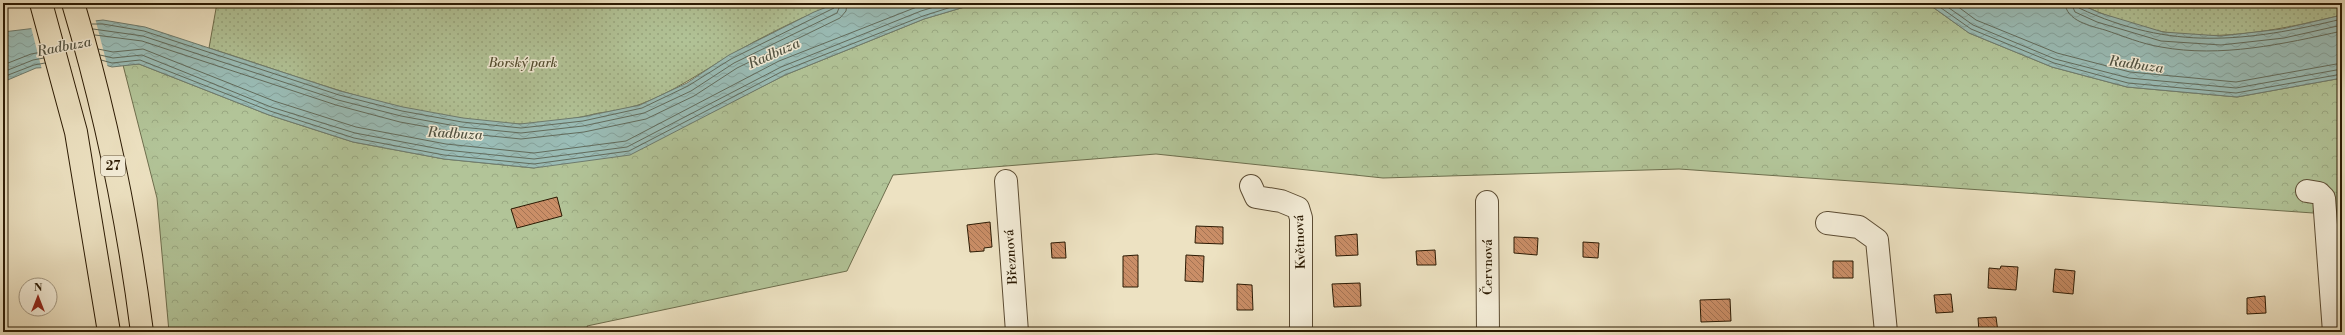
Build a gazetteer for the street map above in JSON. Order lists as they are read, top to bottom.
{
  "streets": {
    "highway": ["27"],
    "street": ["Květnová", "Březnová", "Červnová"]
  },
  "water": ["Radbuza"],
  "parks": ["Borský park"],
  "north": "top"
}
